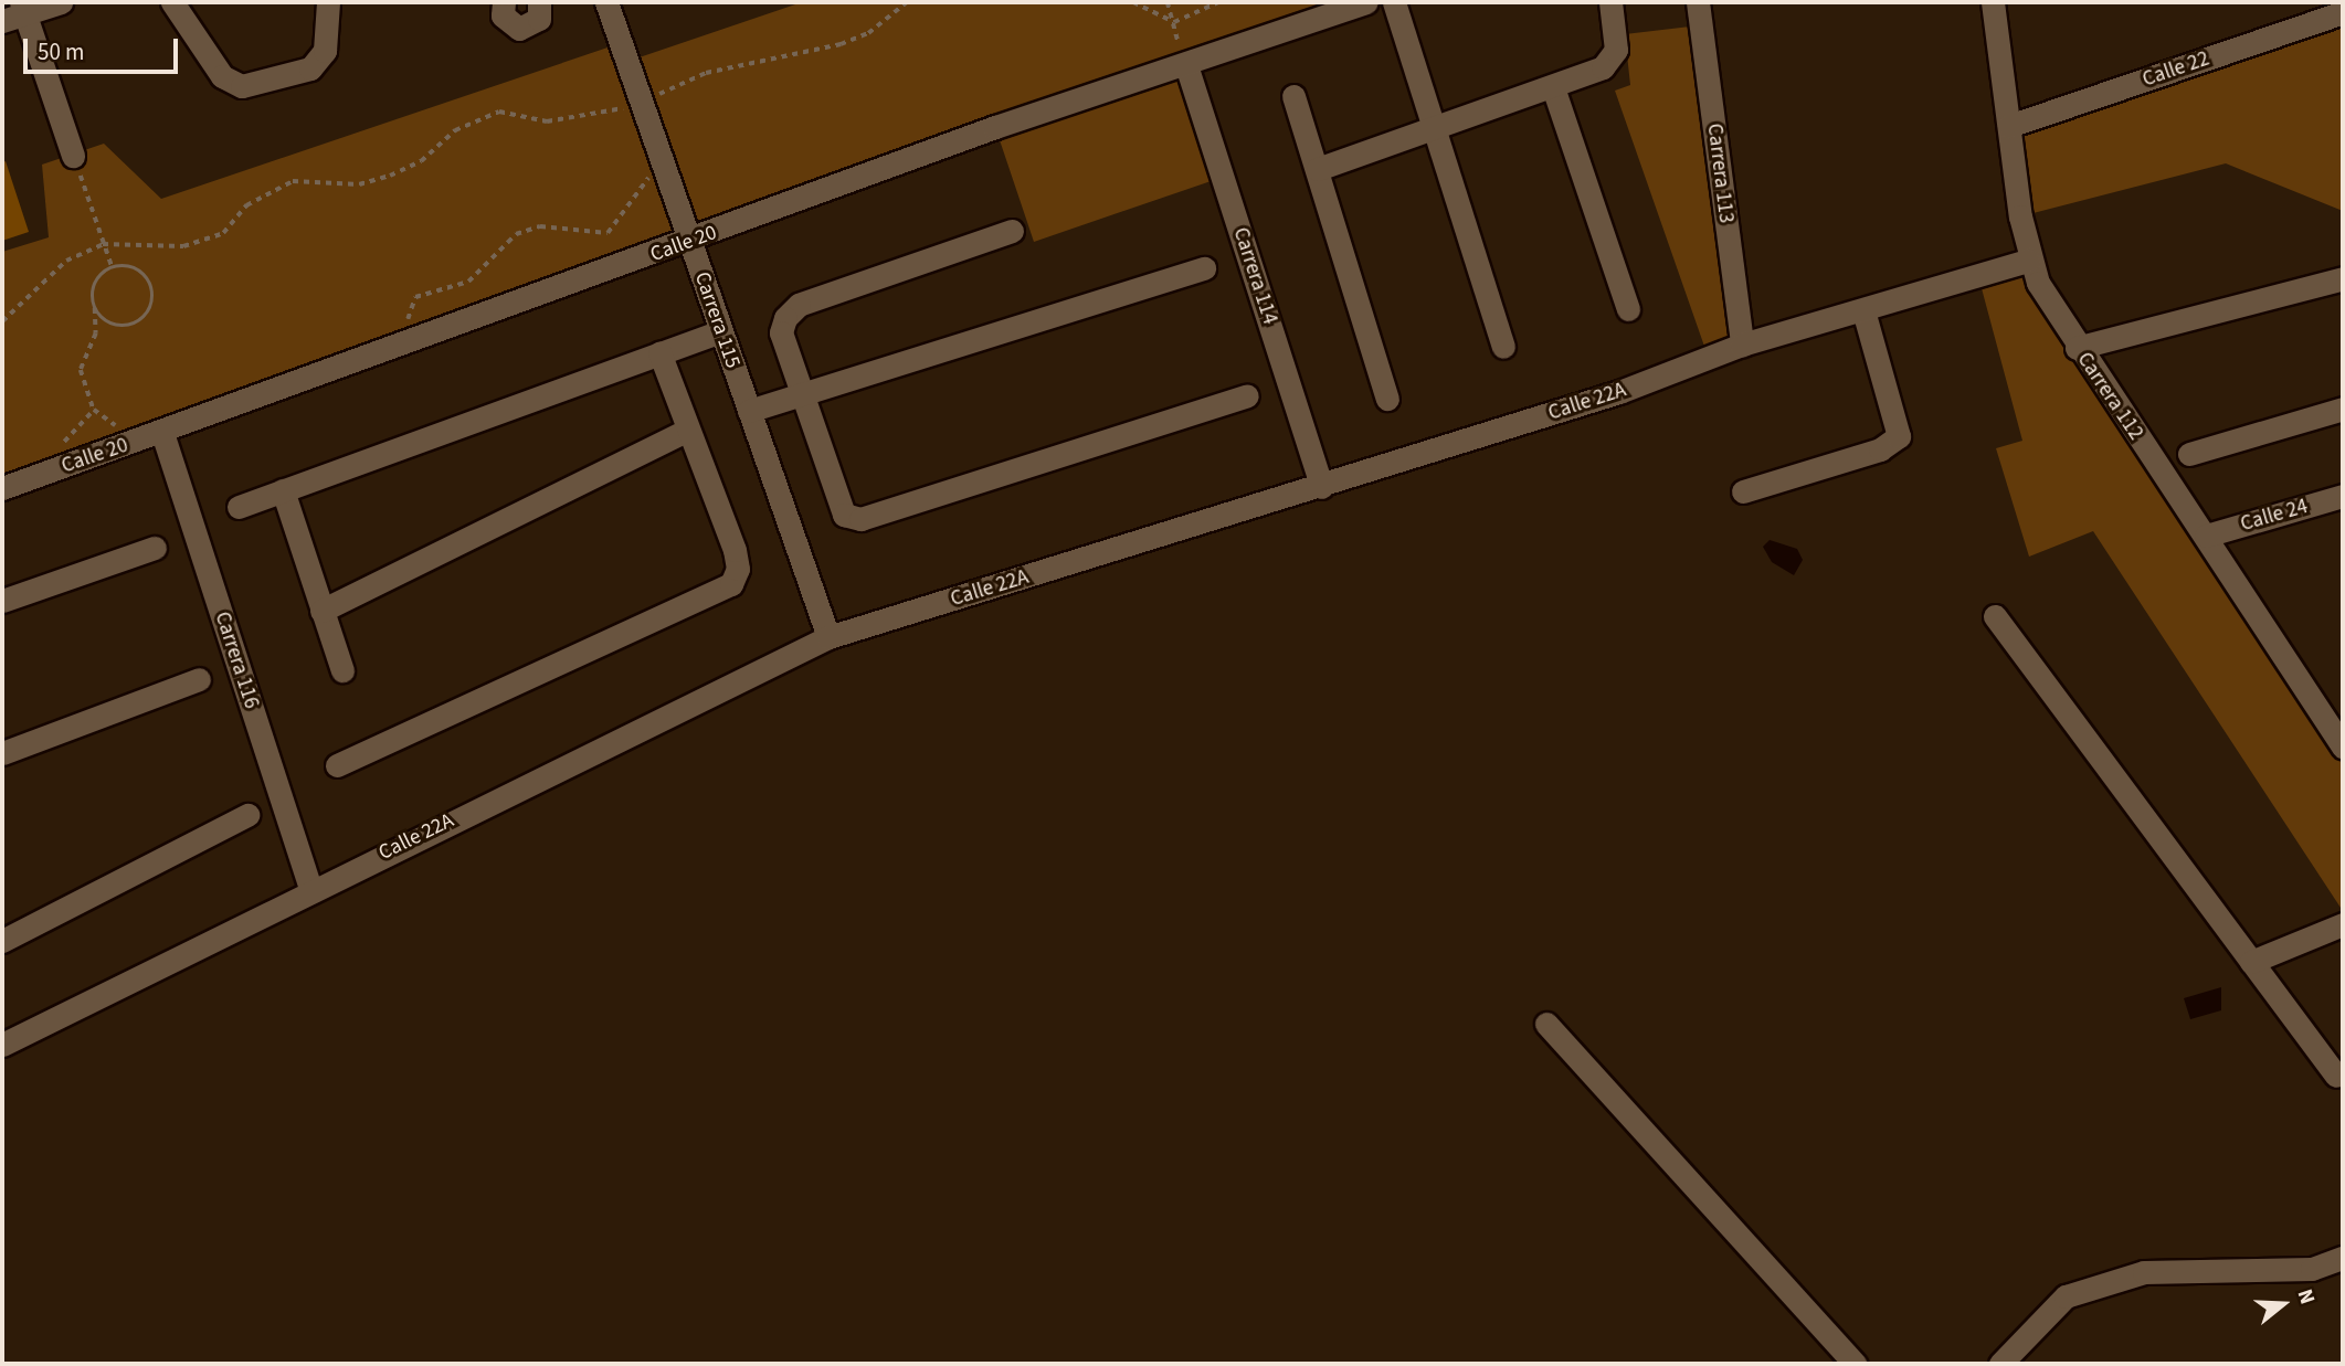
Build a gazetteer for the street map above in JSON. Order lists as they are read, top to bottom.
{
  "streets": {
    "street": [
      "Calle 22",
      "Carrera 113",
      "Calle 20",
      "Carrera 114",
      "Carrera 115",
      "Carrera 112",
      "Calle 22A",
      "Calle 24",
      "Carrera 116"
    ]
  },
  "crossings": [
    ["Calle 22", "Carrera 112"],
    ["Carrera 113", "Calle 22A"],
    ["Calle 20", "Carrera 114"],
    ["Calle 20", "Carrera 115"],
    ["Calle 20", "Carrera 116"],
    ["Carrera 114", "Calle 22A"],
    ["Carrera 115", "Calle 22A"],
    ["Carrera 112", "Calle 22A"],
    ["Carrera 112", "Calle 24"],
    ["Calle 22A", "Carrera 116"]
  ],
  "scale_bar": "50 m",
  "north": "right"
}
